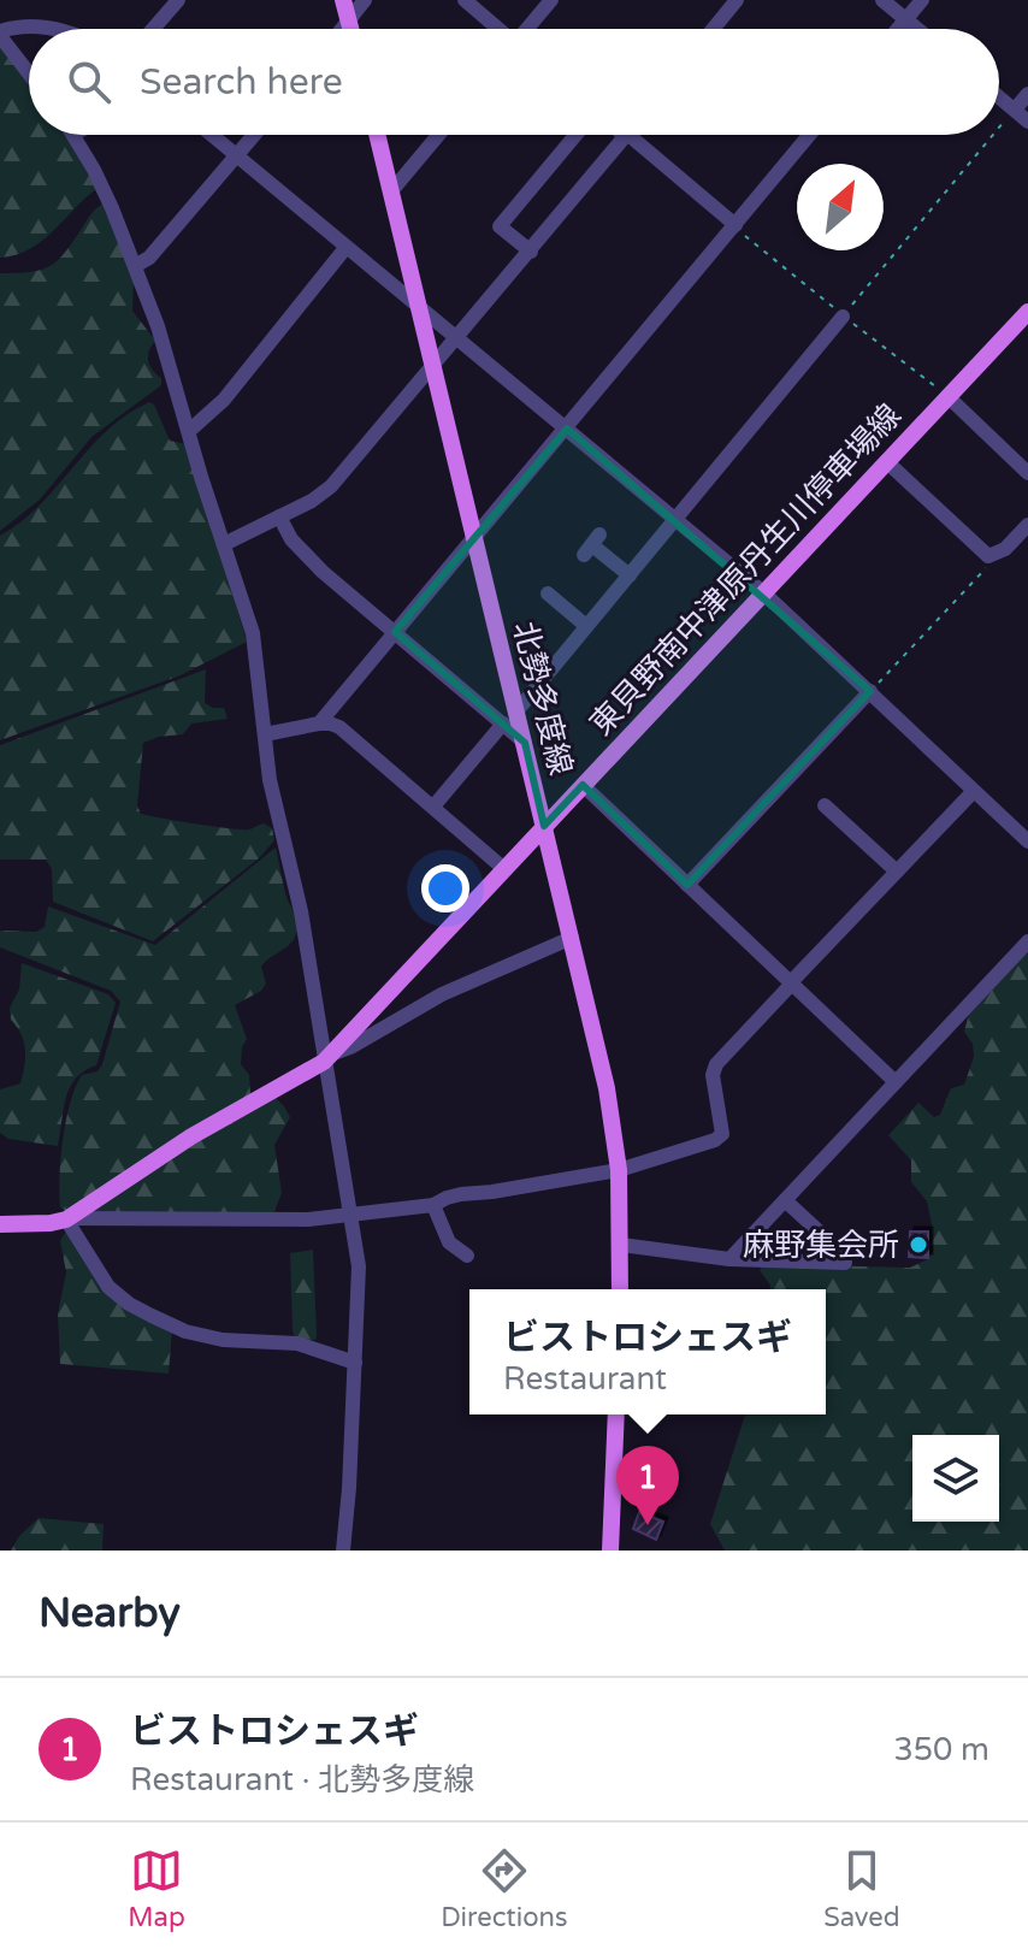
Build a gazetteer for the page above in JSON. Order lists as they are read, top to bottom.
{
  "streets": {
    "main road": ["東貝野南中津原丹生川停車場線", "北勢多度線"]
  },
  "crossings": [
    ["東貝野南中津原丹生川停車場線", "北勢多度線"]
  ],
  "places": ["麻野集会所"],
  "north": "top right",
  "page": {
    "search": "Search here",
    "popup": ["ビストロシェスギ", "Restaurant"],
    "pins": "1",
    "heading": "Nearby",
    "list": [
      {
        "mark": "1",
        "name": "ビストロシェスギ",
        "note": "Restaurant · 北勢多度線",
        "value": "350 m"
      }
    ],
    "nav": ["Map", "Directions", "Saved"]
  }
}
